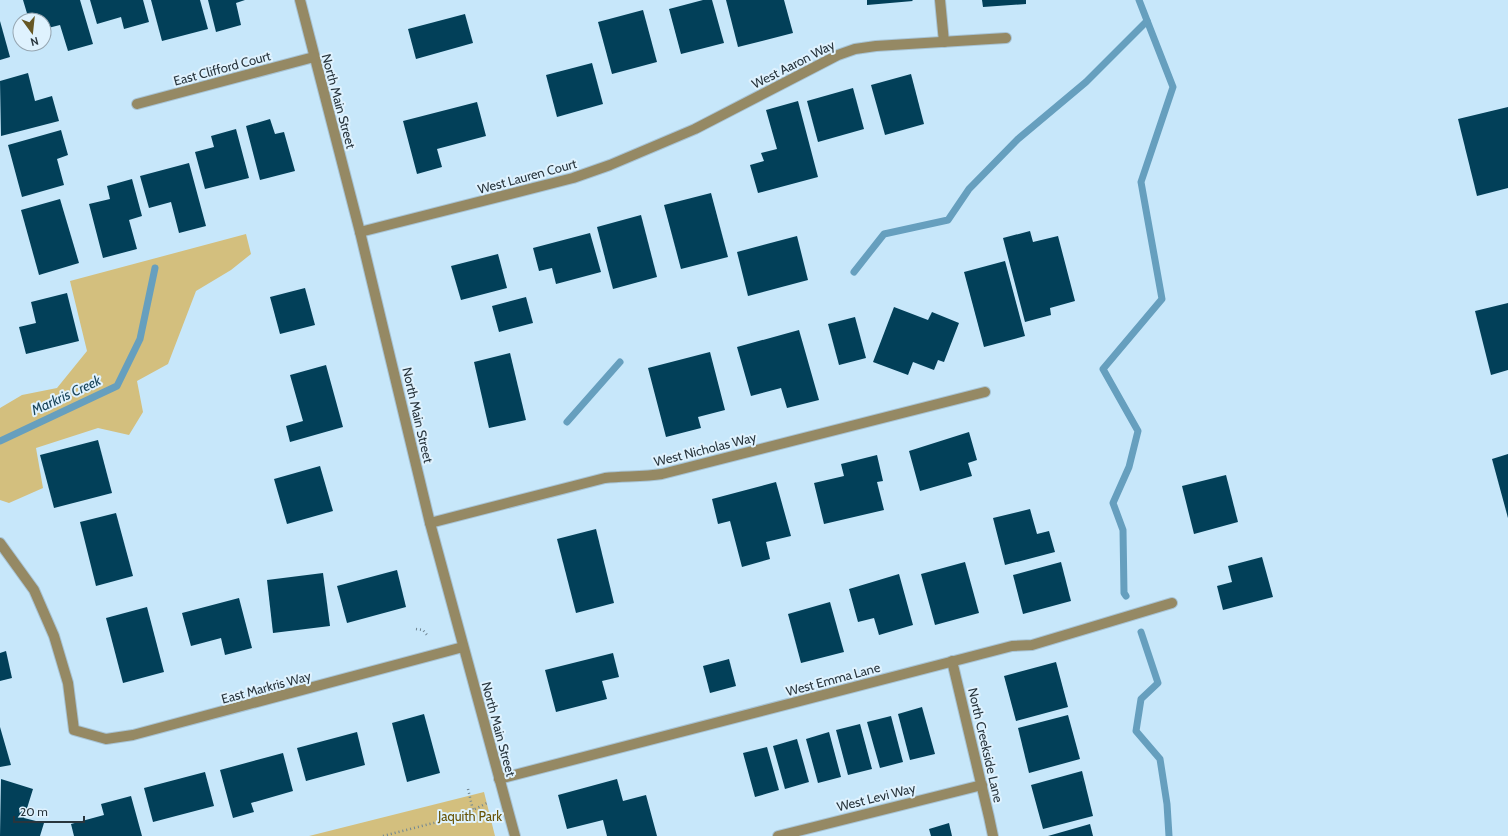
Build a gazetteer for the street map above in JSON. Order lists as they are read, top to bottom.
{
  "streets": {
    "street": [
      "West Aaron Way",
      "East Clifford Court",
      "North Main Street",
      "West Lauren Court",
      "West Nicholas Way",
      "West Emma Lane",
      "East Markris Way",
      "North Creekside Lane",
      "West Levi Way"
    ]
  },
  "crossings": [
    ["West Aaron Way", "West Lauren Court"],
    ["East Clifford Court", "North Main Street"],
    ["North Main Street", "West Lauren Court"],
    ["North Main Street", "West Nicholas Way"],
    ["North Main Street", "West Emma Lane"],
    ["North Main Street", "East Markris Way"],
    ["West Emma Lane", "North Creekside Lane"],
    ["North Creekside Lane", "West Levi Way"]
  ],
  "water": ["Markris Creek"],
  "parks": ["Jaquith Park"],
  "scale_bar": "20 m",
  "north": "bottom"
}
